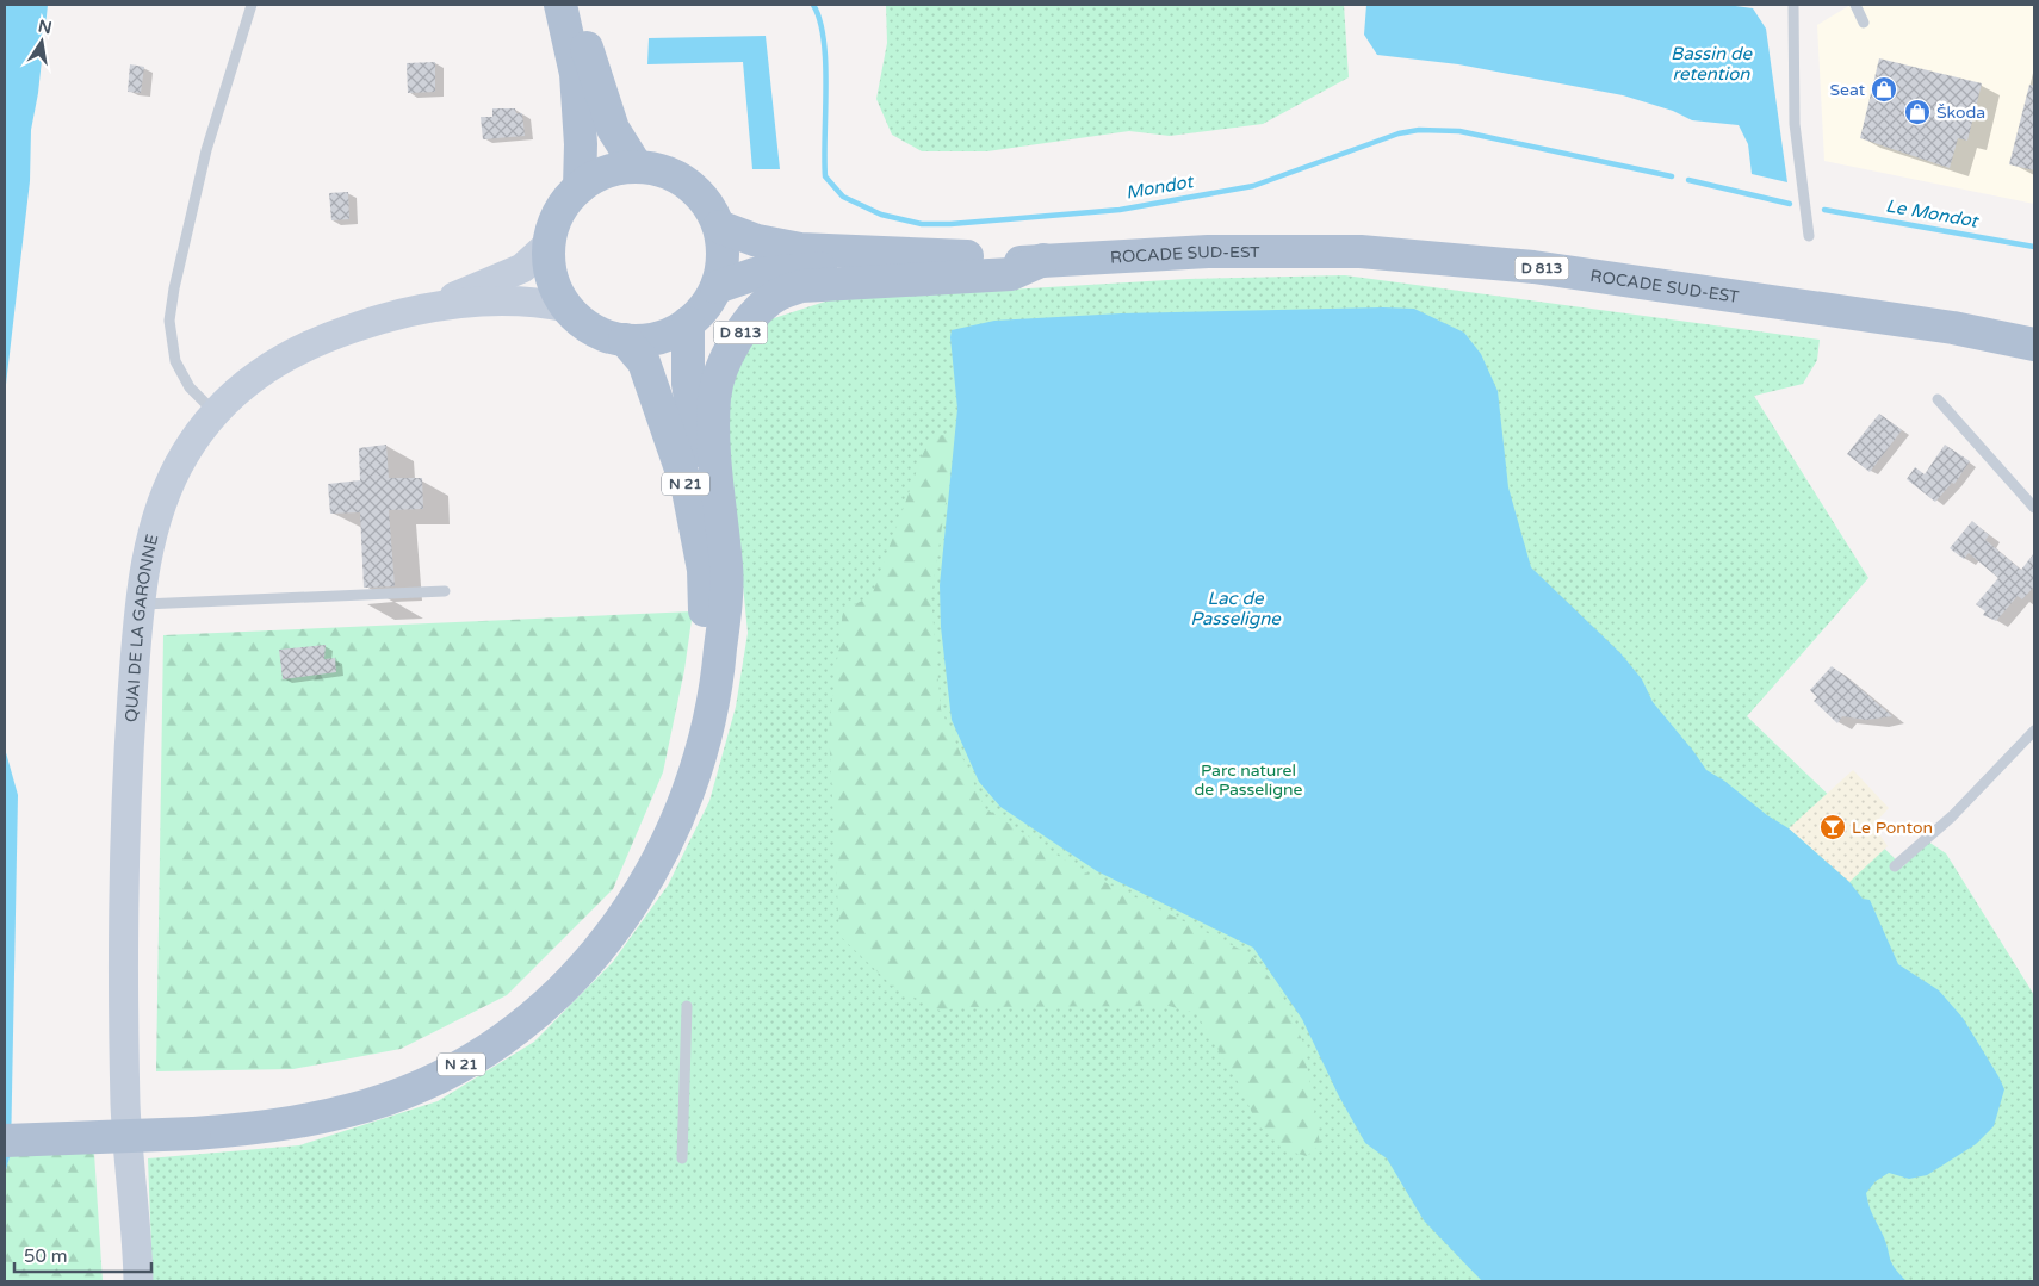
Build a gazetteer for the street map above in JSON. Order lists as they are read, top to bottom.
{
  "streets": {
    "main road": ["ROCADE SUD-EST", "D 813", "N 21"],
    "street": ["QUAI DE LA GARONNE"]
  },
  "crossings": [
    ["ROCADE SUD-EST", "D 813"],
    ["ROCADE SUD-EST", "N 21"],
    ["ROCADE SUD-EST", "QUAI DE LA GARONNE"],
    ["D 813", "N 21"],
    ["N 21", "QUAI DE LA GARONNE"]
  ],
  "water": [
    "Bassin de retention",
    "Mondot",
    "Le Mondot",
    "Lac de Passeligne"
  ],
  "parks": ["Parc naturel de Passeligne"],
  "places": {
    "shop": ["Seat", "Škoda"],
    "bar": ["Le Ponton"]
  },
  "scale_bar": "50 m",
  "north": "top"
}
